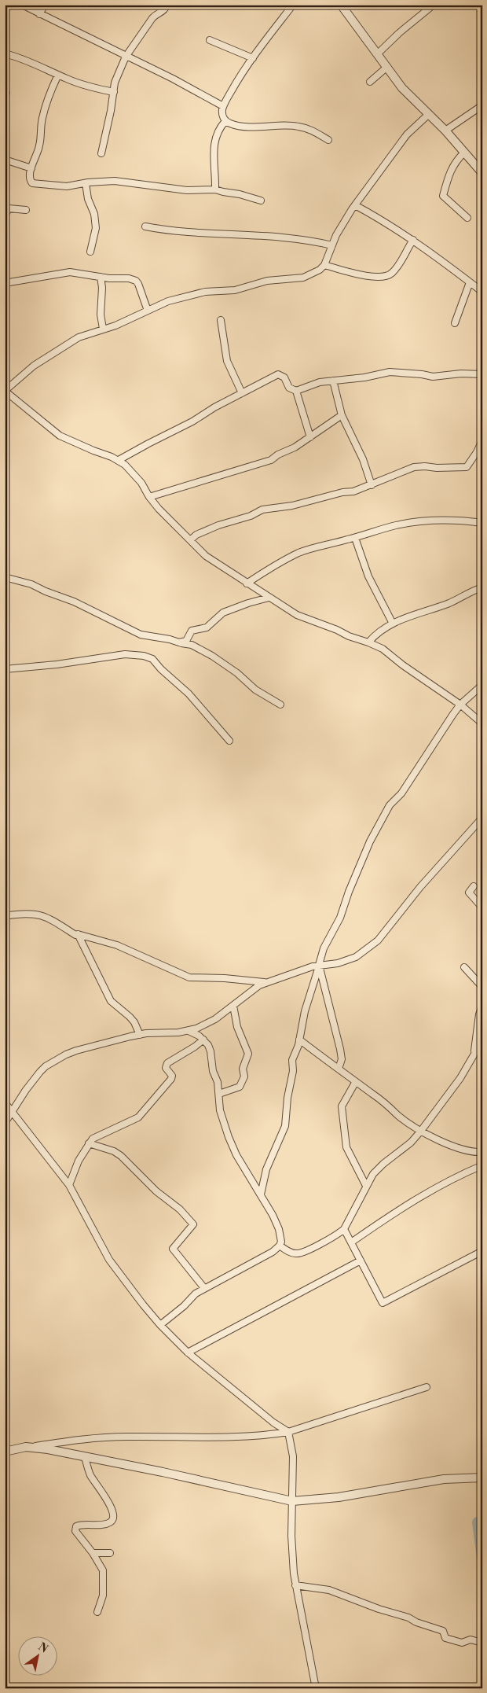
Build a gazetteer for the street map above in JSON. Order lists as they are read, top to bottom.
{
  "north": "top right"
}
